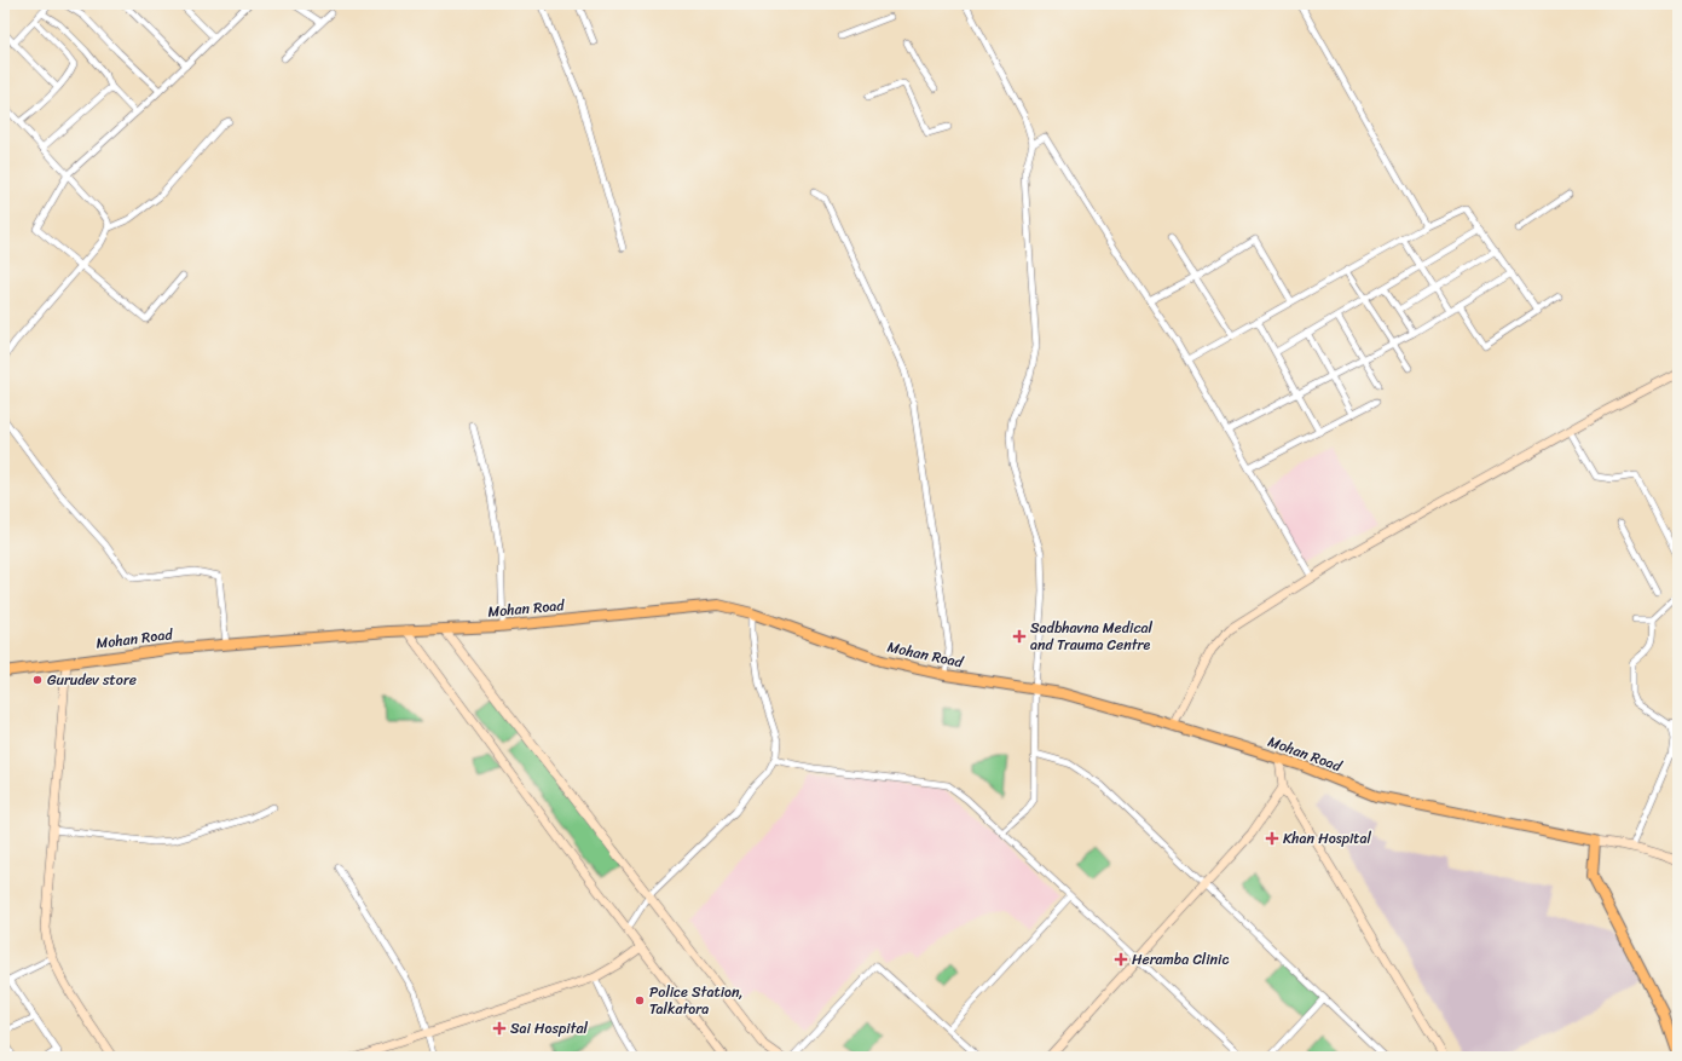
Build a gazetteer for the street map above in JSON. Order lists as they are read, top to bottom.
{
  "streets": {
    "main road": ["Mohan Road"]
  },
  "places": {
    "health": [
      "Sadbhavna Medical and Trauma Centre",
      "Khan Hospital",
      "Heramba Clinic",
      "Sai Hospital"
    ],
    "other": ["Gurudev store", "Police Station, Talkatora"]
  }
}
